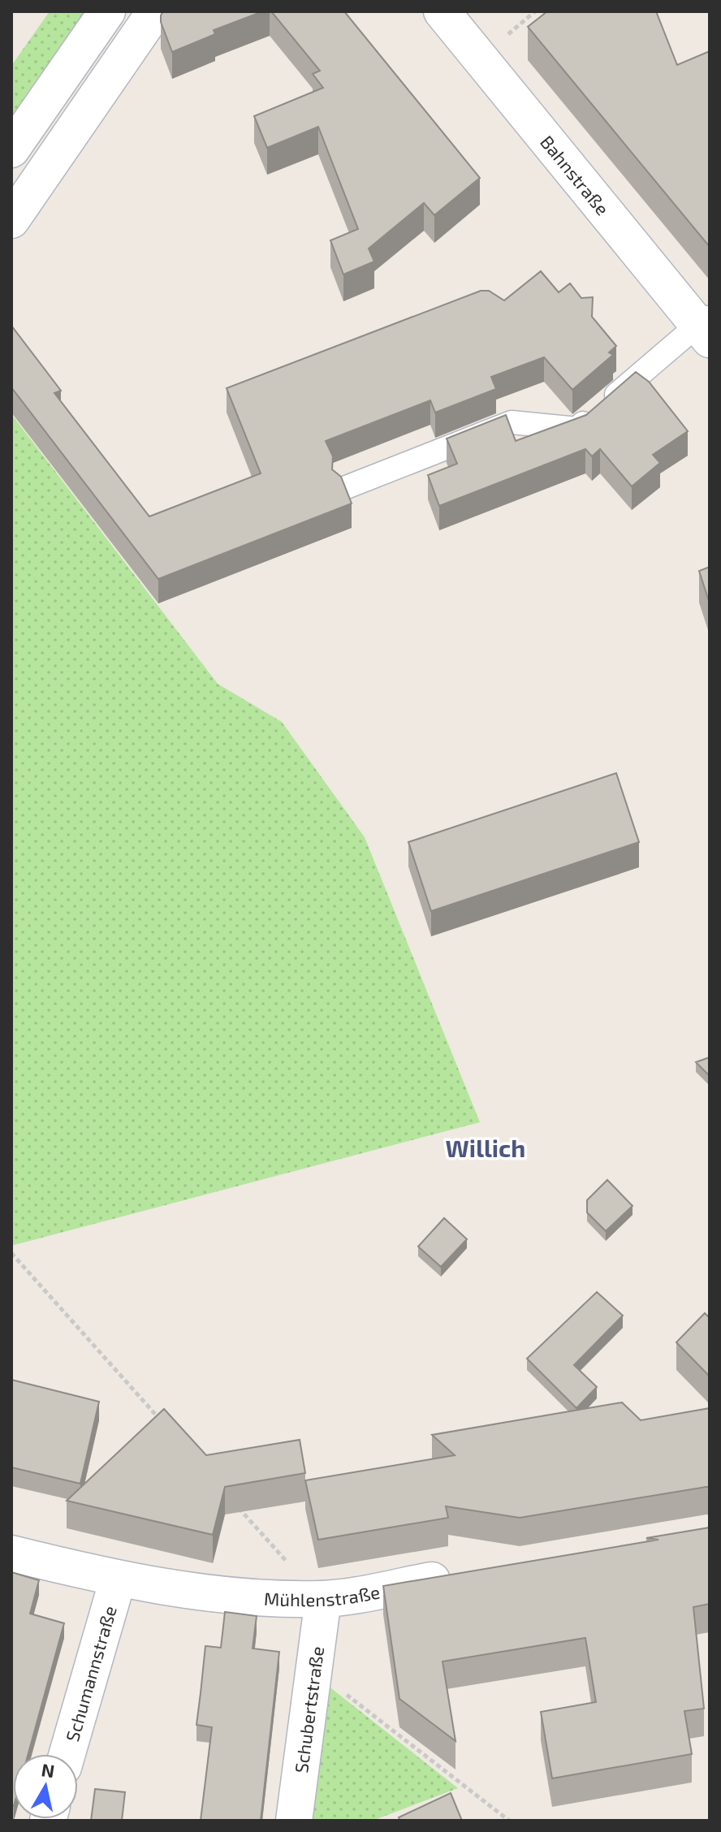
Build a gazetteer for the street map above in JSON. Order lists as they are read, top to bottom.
{
  "streets": {
    "street": [
      "Bahnstraße",
      "Mühlenstraße",
      "Schumannstraße",
      "Schubertstraße"
    ]
  },
  "crossings": [
    ["Mühlenstraße", "Schumannstraße"],
    ["Mühlenstraße", "Schubertstraße"]
  ],
  "districts": ["Willich"],
  "north": "top"
}
